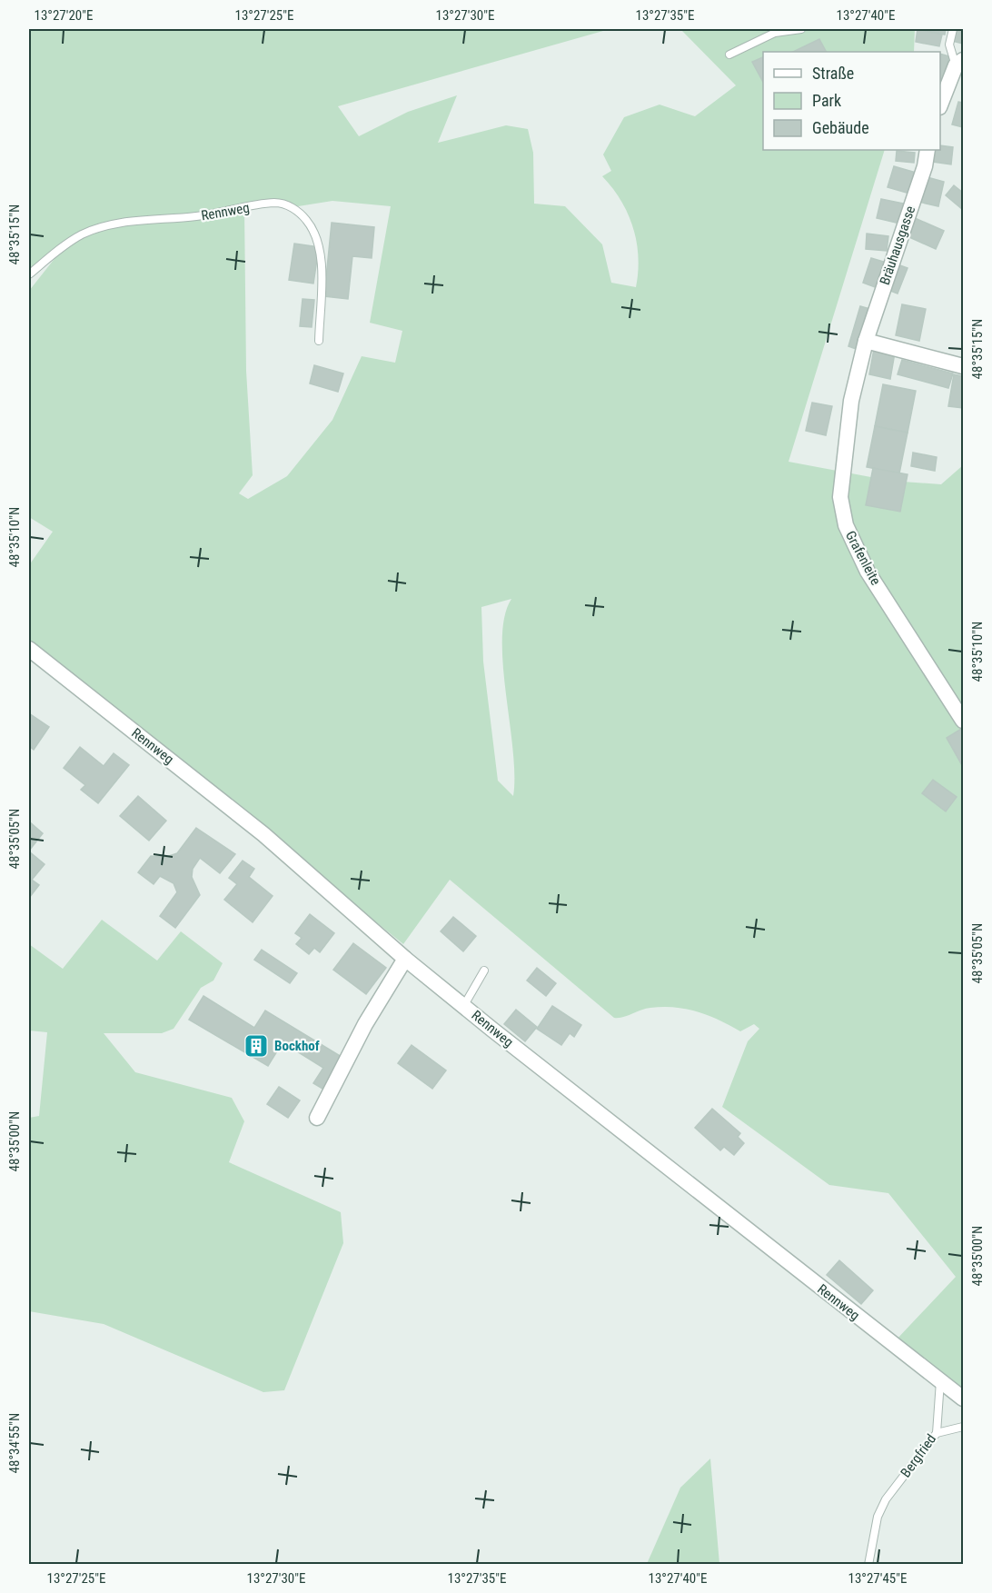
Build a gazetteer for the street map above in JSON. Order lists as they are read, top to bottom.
{
  "streets": {
    "street": ["Rennweg", "Bräuhausgasse", "Grafenleite"],
    "lane": ["Bergfried"]
  },
  "crossings": [
    ["Rennweg", "Bergfried"],
    ["Bräuhausgasse", "Grafenleite"]
  ],
  "places": {
    "building": ["Bockhof"]
  },
  "legend": ["Straße", "Park", "Gebäude"],
  "coordinates": [
    "13°27'20\"E",
    "13°27'25\"E",
    "13°27'30\"E",
    "13°27'35\"E",
    "13°27'40\"E",
    "48°35'15\"N",
    "48°35'10\"N",
    "48°35'05\"N",
    "48°35'00\"N",
    "48°34'55\"N",
    "13°27'45\"E"
  ]
}
